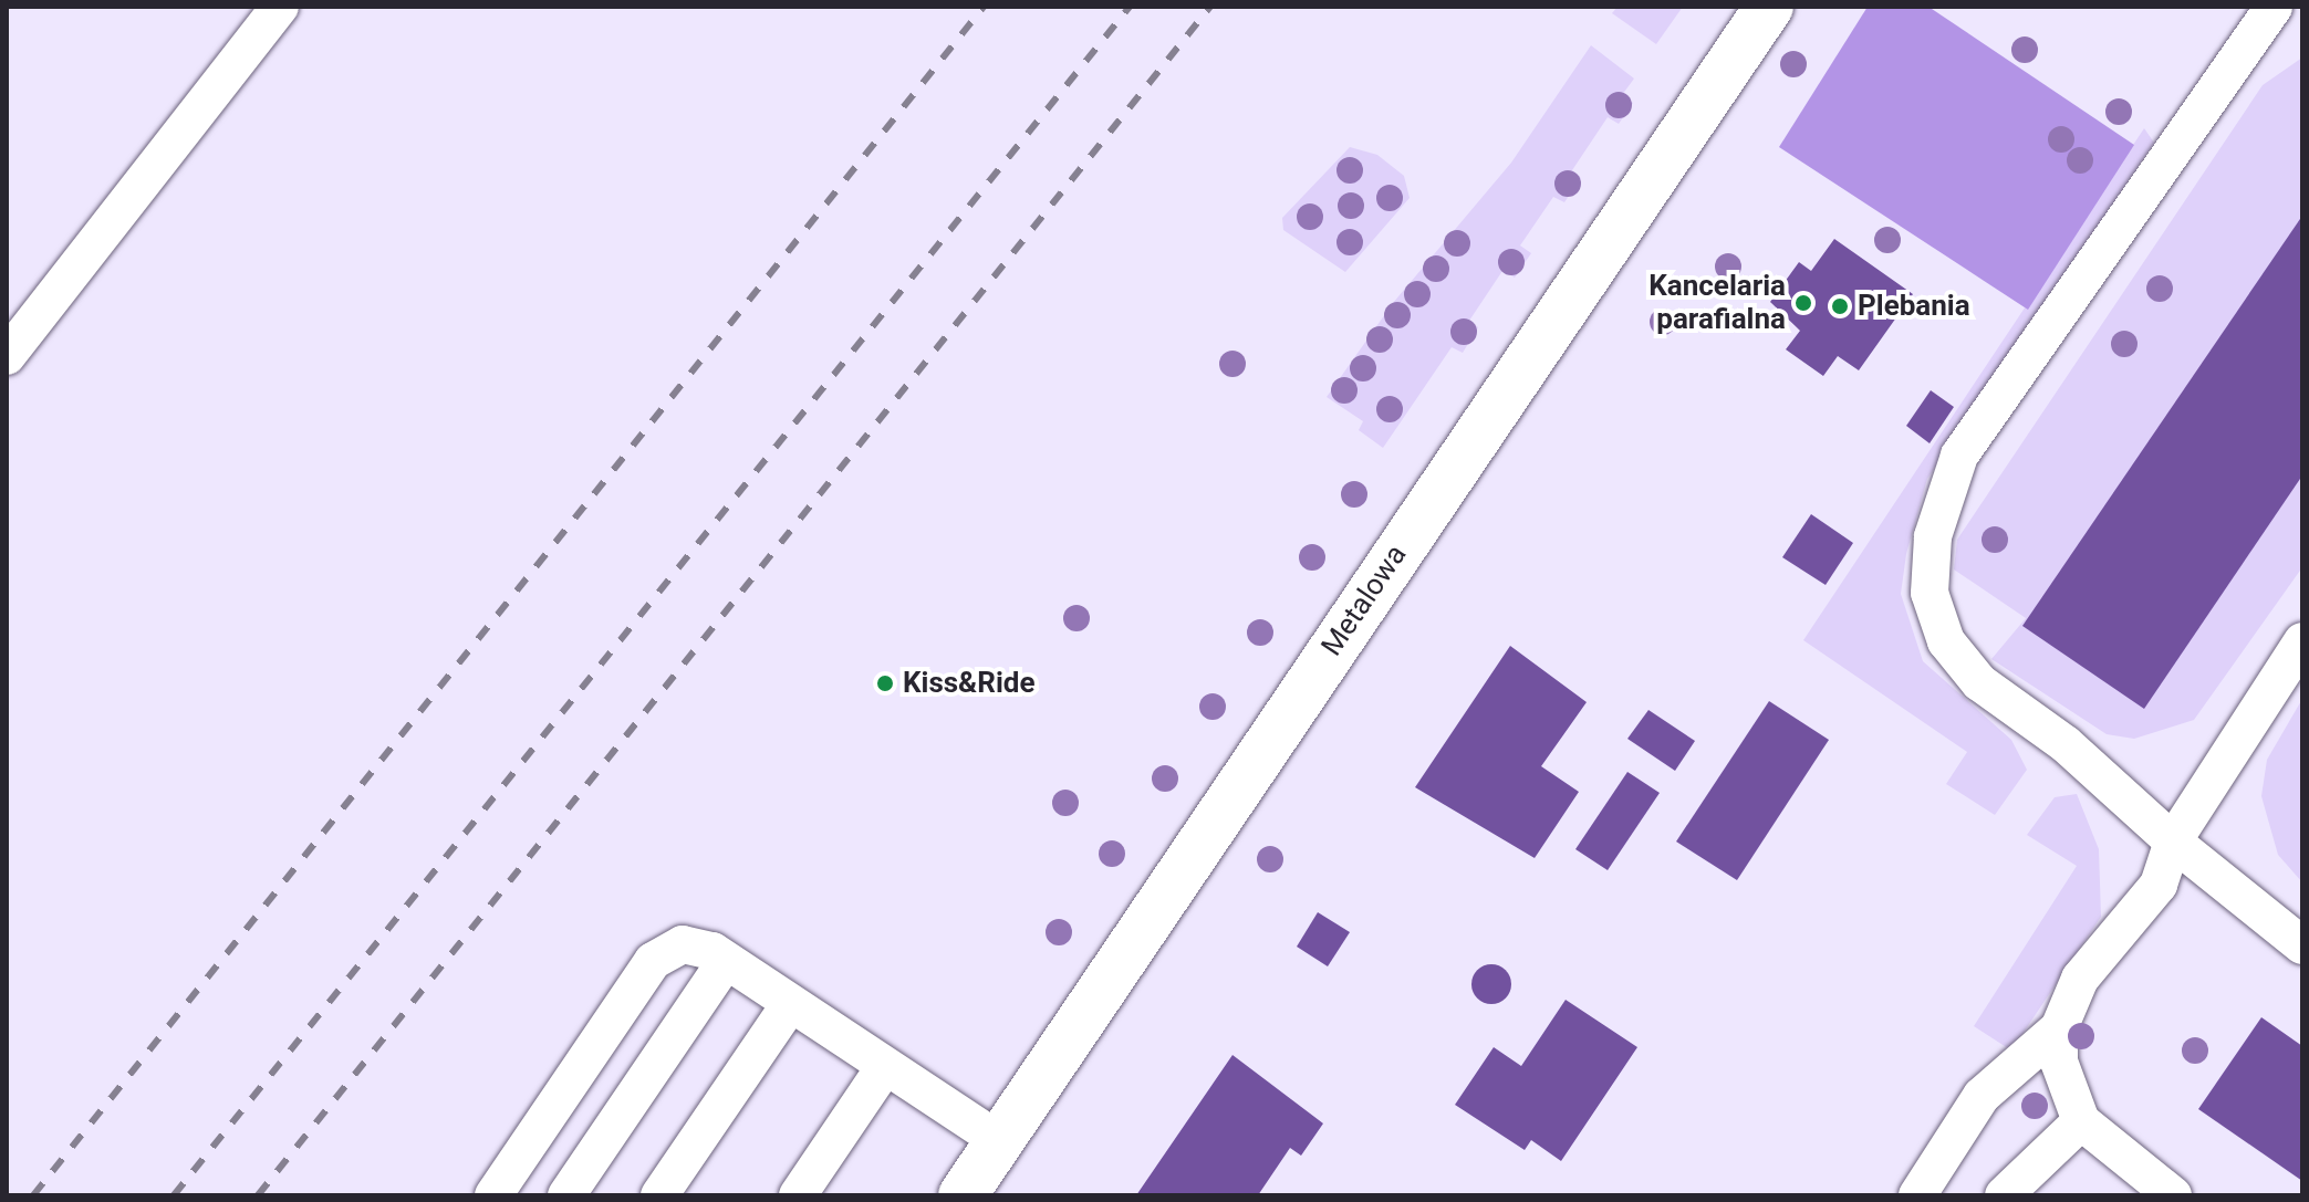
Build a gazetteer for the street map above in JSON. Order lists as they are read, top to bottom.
{
  "streets": {
    "main road": ["Metalowa"]
  },
  "places": ["Kancelaria parafialna", "Plebania", "Kiss&Ride"]
}
